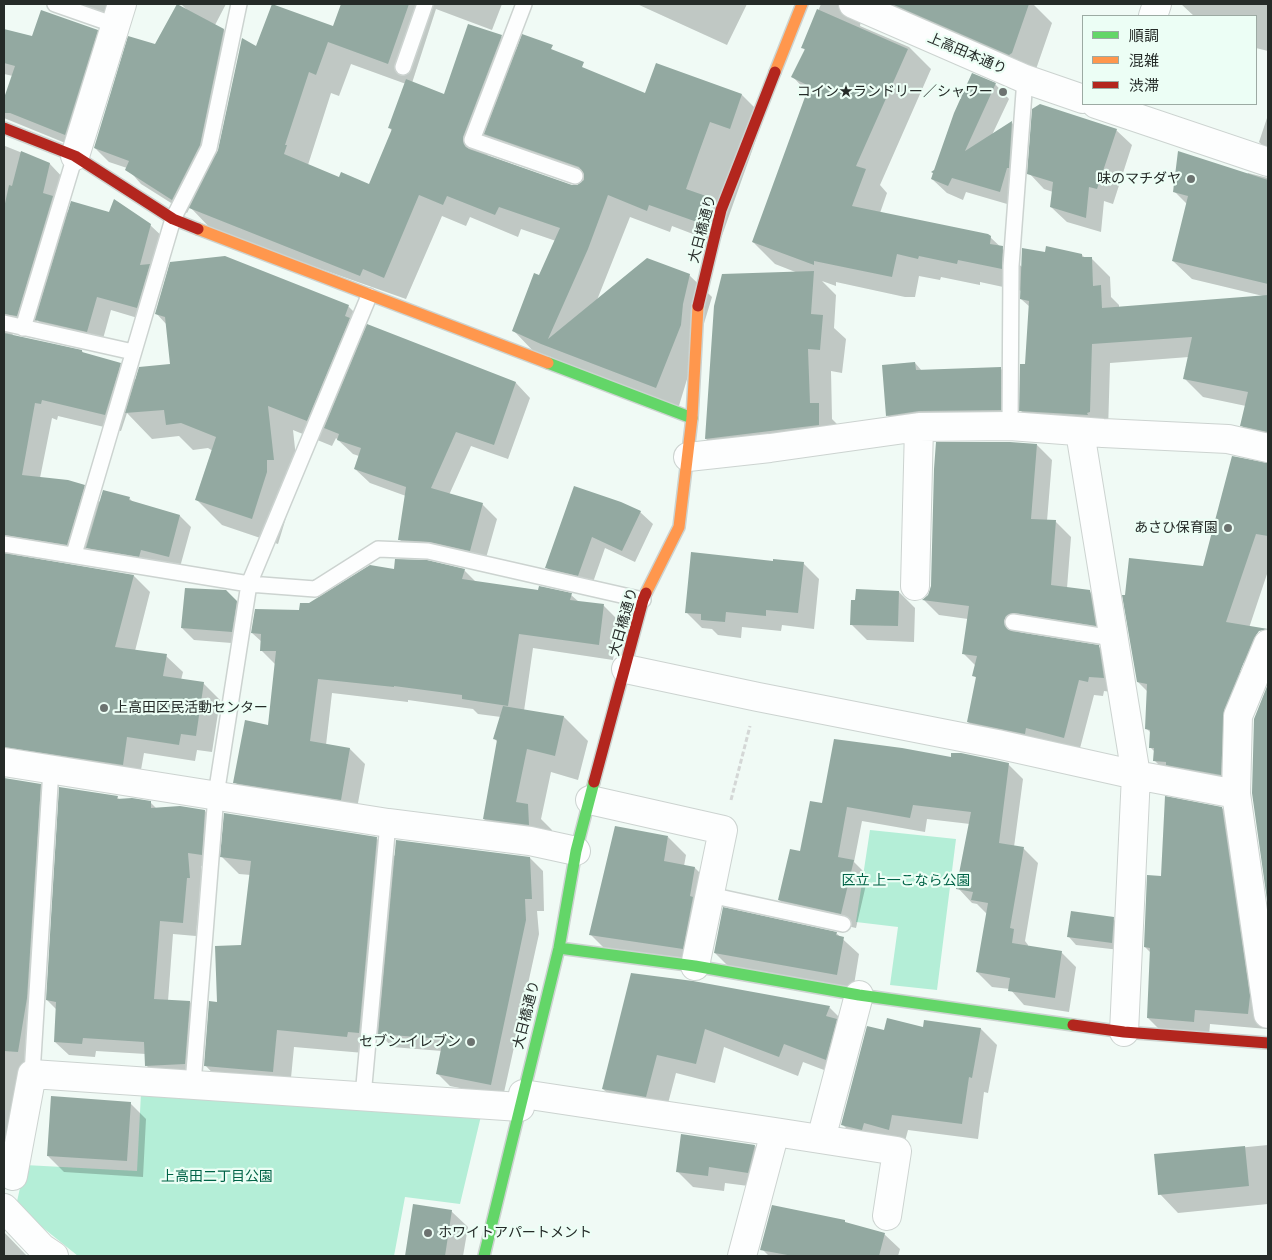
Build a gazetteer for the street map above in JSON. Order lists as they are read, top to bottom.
{
  "streets": {
    "street": ["上高田本通り", "大日橋通り"]
  },
  "parks": ["区立 上一こなら公園", "上高田二丁目公園"],
  "places": [
    "コイン★ランドリー／シャワー",
    "味のマチダヤ",
    "あさひ保育園",
    "上高田区民活動センター",
    "セブン-イレブン",
    "ホワイトアパートメント"
  ],
  "legend": ["順調", "混雑", "渋滞"]
}
